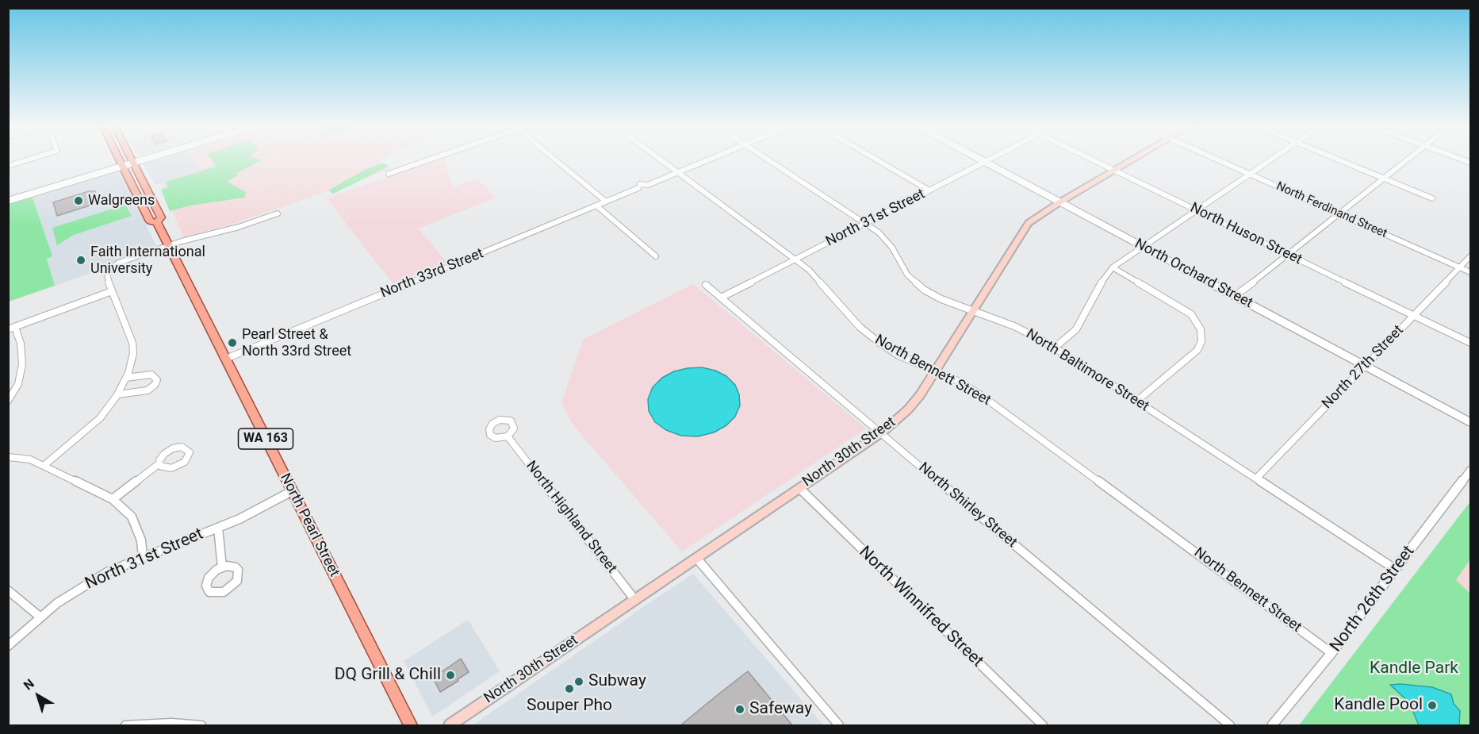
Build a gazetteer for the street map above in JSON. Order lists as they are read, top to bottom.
{
  "streets": {
    "main road": ["WA 163", "North 30th Street", "North Pearl Street"],
    "street": [
      "North Ferdinand Street",
      "North 31st Street",
      "North Huson Street",
      "North 33rd Street",
      "North Orchard Street",
      "North 27th Street",
      "North Bennett Street",
      "North Baltimore Street",
      "North Shirley Street",
      "North Highland Street",
      "North 26th Street",
      "North Winnifred Street"
    ]
  },
  "crossings": [
    ["North Ferdinand Street", "North 27th Street"],
    ["North 31st Street", "North Orchard Street"],
    ["North 31st Street", "North Bennett Street"],
    ["North 31st Street", "North Baltimore Street"],
    ["North 31st Street", "North Shirley Street"],
    ["North 31st Street", "North Pearl Street"],
    ["North Huson Street", "North 27th Street"],
    ["North Huson Street", "North 30th Street"],
    ["North 33rd Street", "North Bennett Street"],
    ["North 33rd Street", "North Pearl Street"],
    ["North Orchard Street", "North 27th Street"],
    ["North Orchard Street", "North 30th Street"],
    ["North 27th Street", "North Baltimore Street"],
    ["North Bennett Street", "North 30th Street"],
    ["North Bennett Street", "North 26th Street"],
    ["North Baltimore Street", "North 30th Street"],
    ["North Baltimore Street", "North 26th Street"],
    ["North 30th Street", "North Shirley Street"],
    ["North 30th Street", "North Highland Street"],
    ["North 30th Street", "North Winnifred Street"]
  ],
  "parks": ["Kandle Park"],
  "places": [
    "Walgreens",
    "Faith International University",
    "Pearl Street & North 33rd Street",
    "DQ Grill & Chill",
    "Subway",
    "Souper Pho",
    "Kandle Pool",
    "Safeway"
  ],
  "north": "top left"
}
